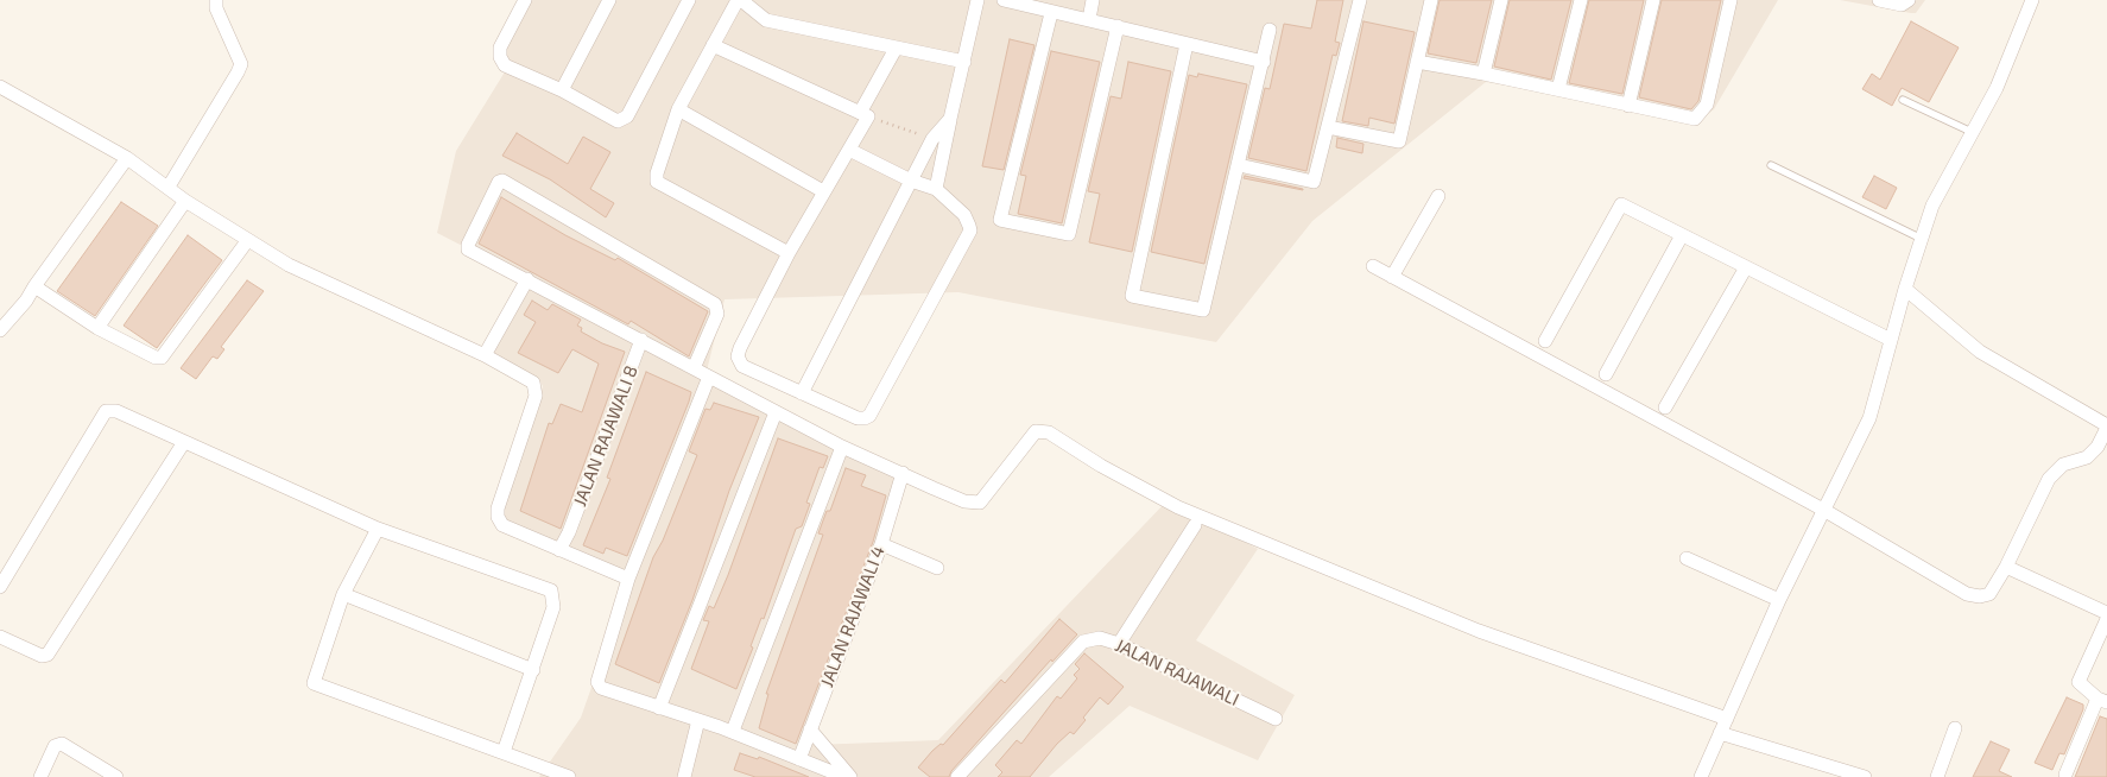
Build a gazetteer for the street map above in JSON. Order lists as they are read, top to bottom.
{
  "streets": {
    "street": ["JALAN RAJAWALI 8", "JALAN RAJAWALI 4", "JALAN RAJAWALI"]
  }
}
